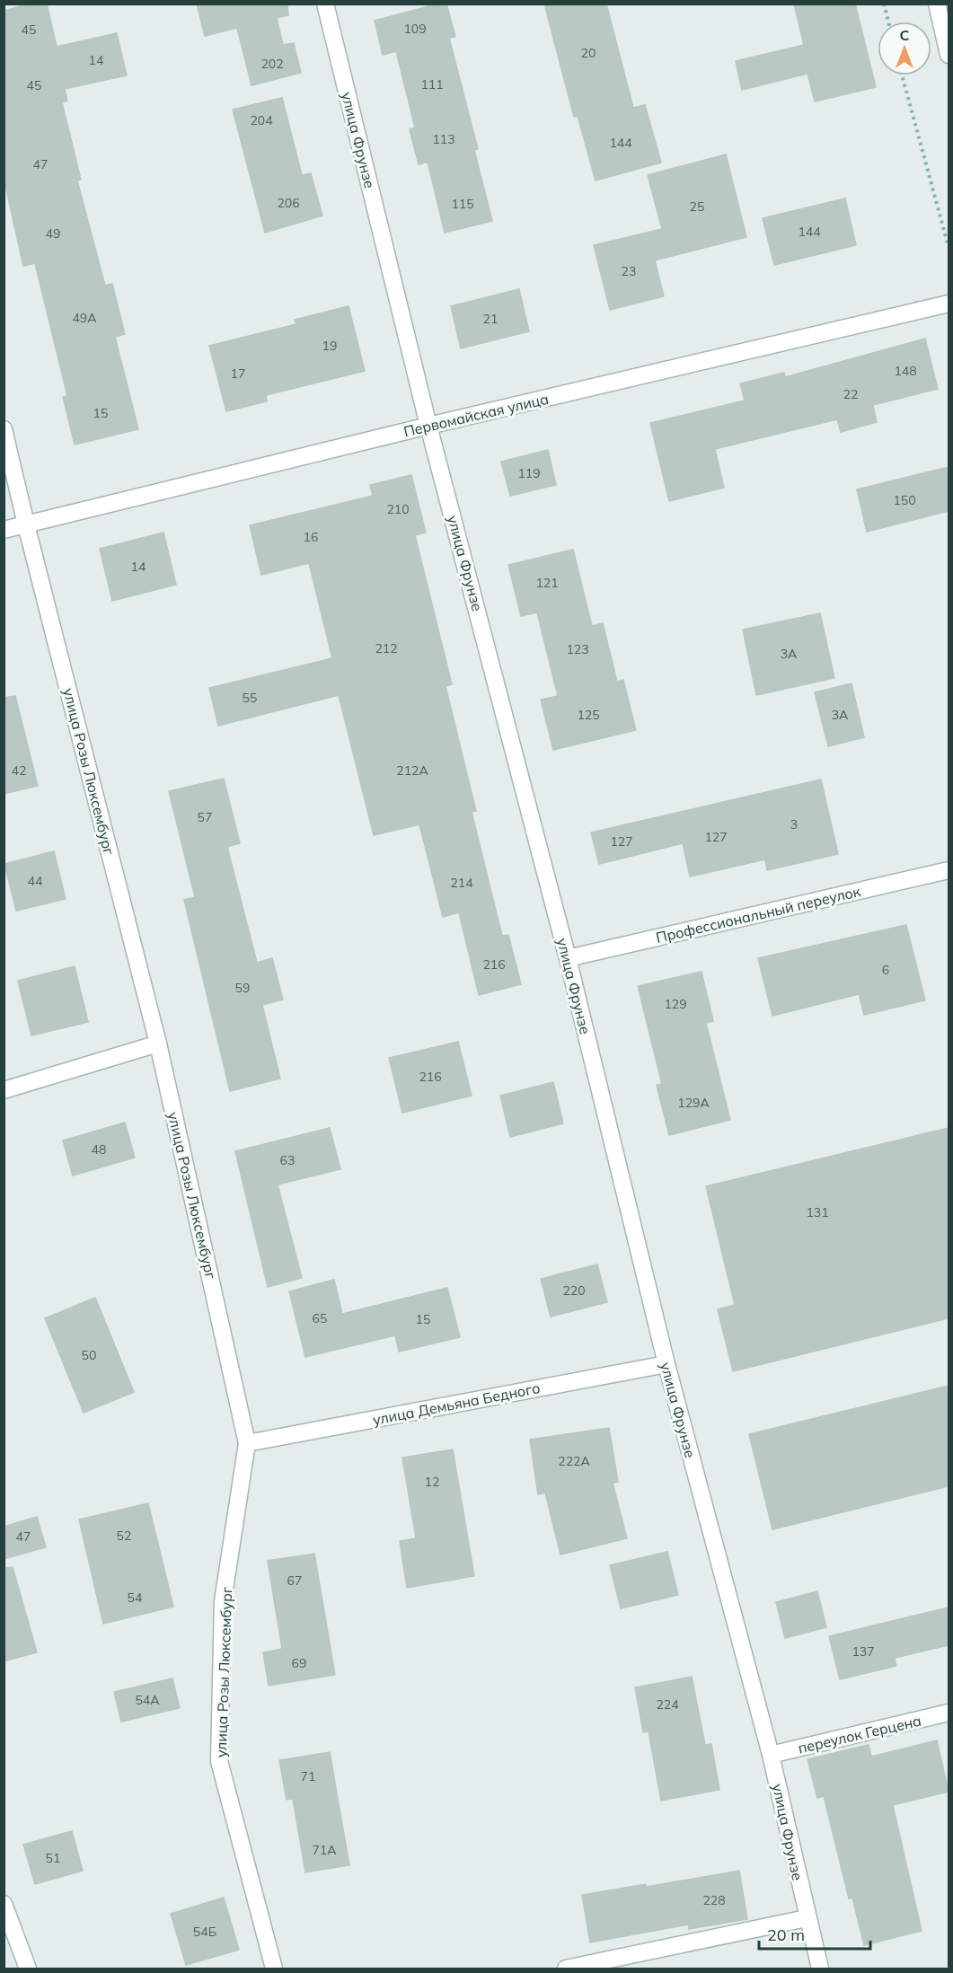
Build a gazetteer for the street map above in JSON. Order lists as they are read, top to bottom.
{
  "streets": {
    "street": [
      "улица Фрунзе",
      "Первомайская улица",
      "улица Розы Люксембург",
      "Профессиональный переулок",
      "улица Демьяна Бедного",
      "переулок Герцена"
    ]
  },
  "crossings": [
    ["улица Фрунзе", "Первомайская улица"],
    ["улица Фрунзе", "Профессиональный переулок"],
    ["улица Фрунзе", "улица Демьяна Бедного"],
    ["улица Фрунзе", "переулок Герцена"],
    ["Первомайская улица", "улица Розы Люксембург"],
    ["улица Розы Люксембург", "улица Демьяна Бедного"]
  ],
  "house_numbers": [
    "109",
    "45",
    "20",
    "14",
    "202",
    "111",
    "45",
    "204",
    "113",
    "144",
    "47",
    "206",
    "115",
    "25",
    "144",
    "49",
    "23",
    "49А",
    "21",
    "19",
    "148",
    "17",
    "22",
    "15",
    "119",
    "150",
    "210",
    "16",
    "14",
    "121",
    "212",
    "123",
    "3А",
    "55",
    "125",
    "3А",
    "42",
    "212А",
    "57",
    "3",
    "127",
    "127",
    "44",
    "214",
    "216",
    "6",
    "59",
    "129",
    "216",
    "129А",
    "48",
    "63",
    "131",
    "220",
    "65",
    "15",
    "50",
    "222А",
    "12",
    "52",
    "47",
    "67",
    "54",
    "137",
    "69",
    "54А",
    "224",
    "71",
    "71А",
    "51",
    "228",
    "54Б"
  ],
  "scale_bar": "20 m",
  "north": "top"
}
